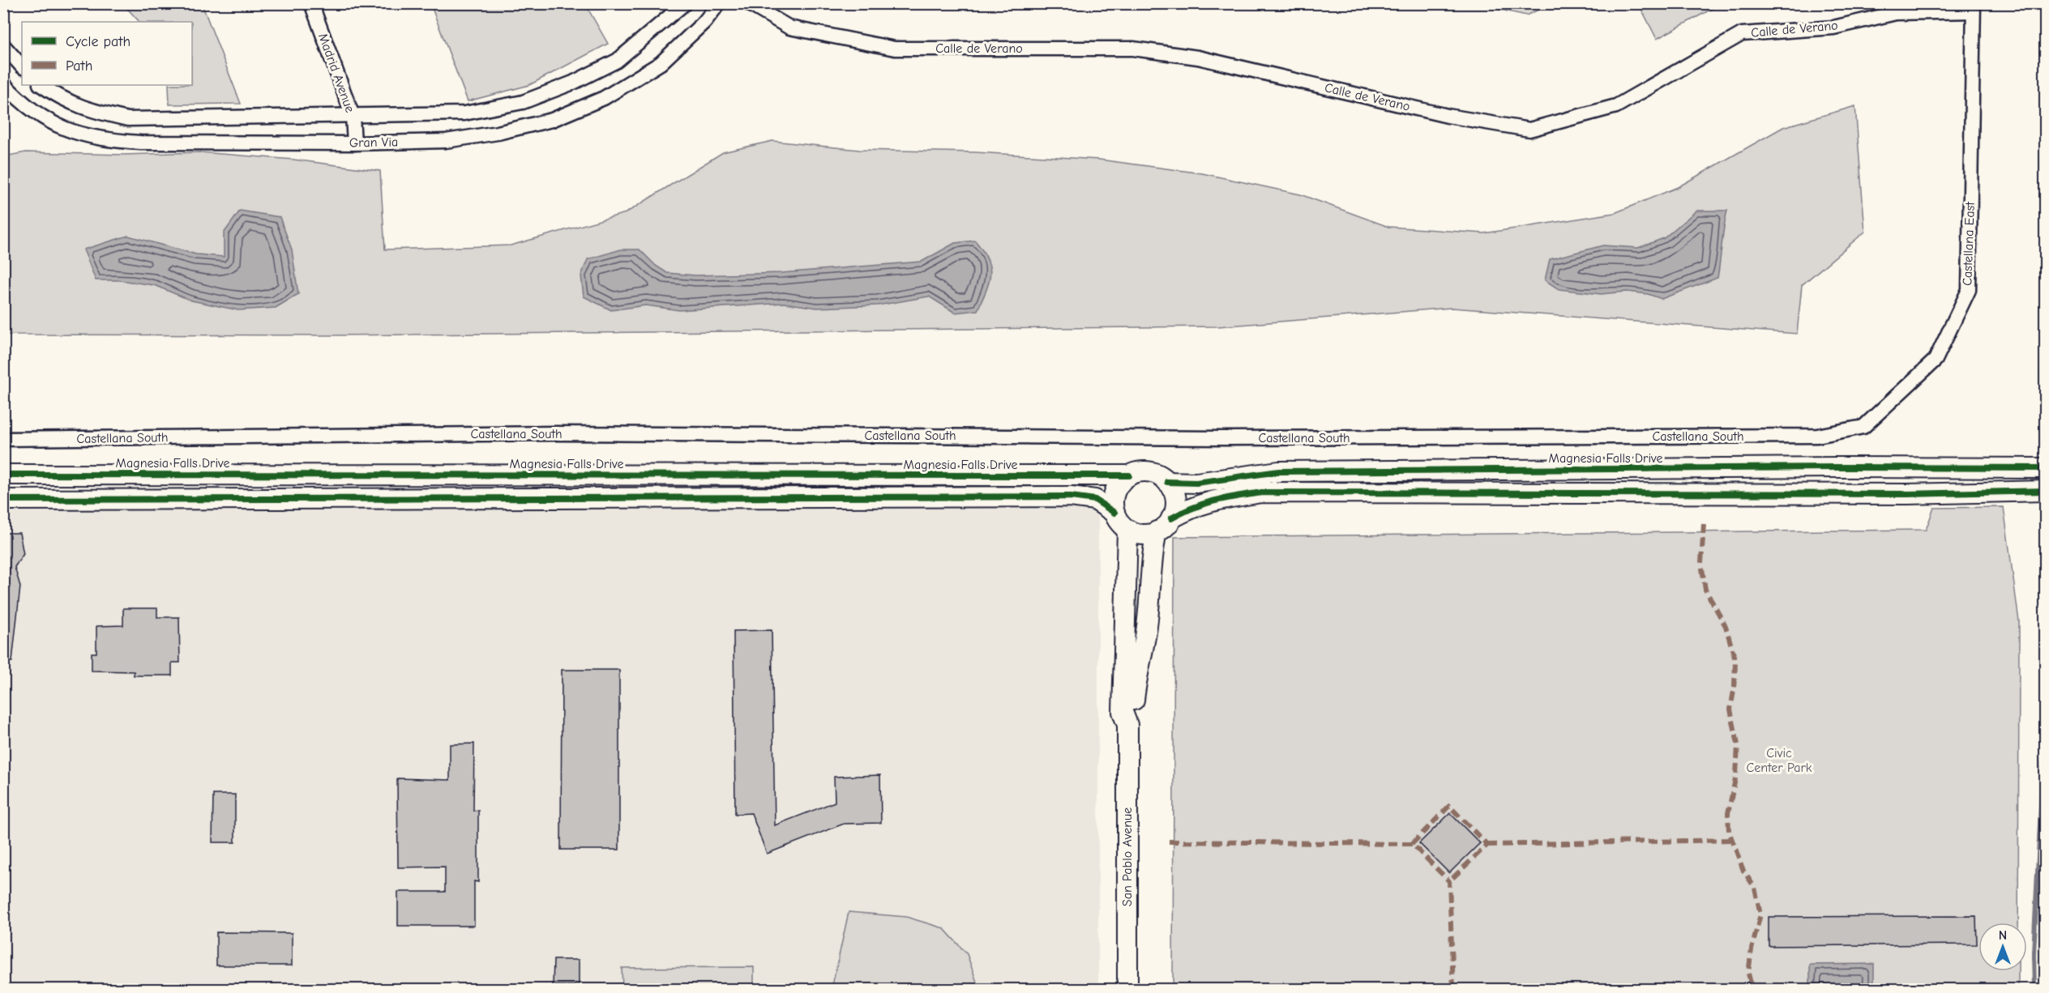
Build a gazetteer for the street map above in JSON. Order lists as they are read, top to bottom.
{
  "streets": {
    "street": [
      "Calle de Verano",
      "Madrid Avenue",
      "Gran Via",
      "Castellana East",
      "Castellana South",
      "Magnesia Falls Drive",
      "San Pablo Avenue"
    ]
  },
  "crossings": [
    ["Calle de Verano", "Castellana East"],
    ["Madrid Avenue", "Gran Via"],
    ["Castellana East", "Castellana South"],
    ["Magnesia Falls Drive", "San Pablo Avenue"]
  ],
  "parks": ["Civic Center Park"],
  "legend": ["Cycle path", "Path"],
  "north": "top"
}
